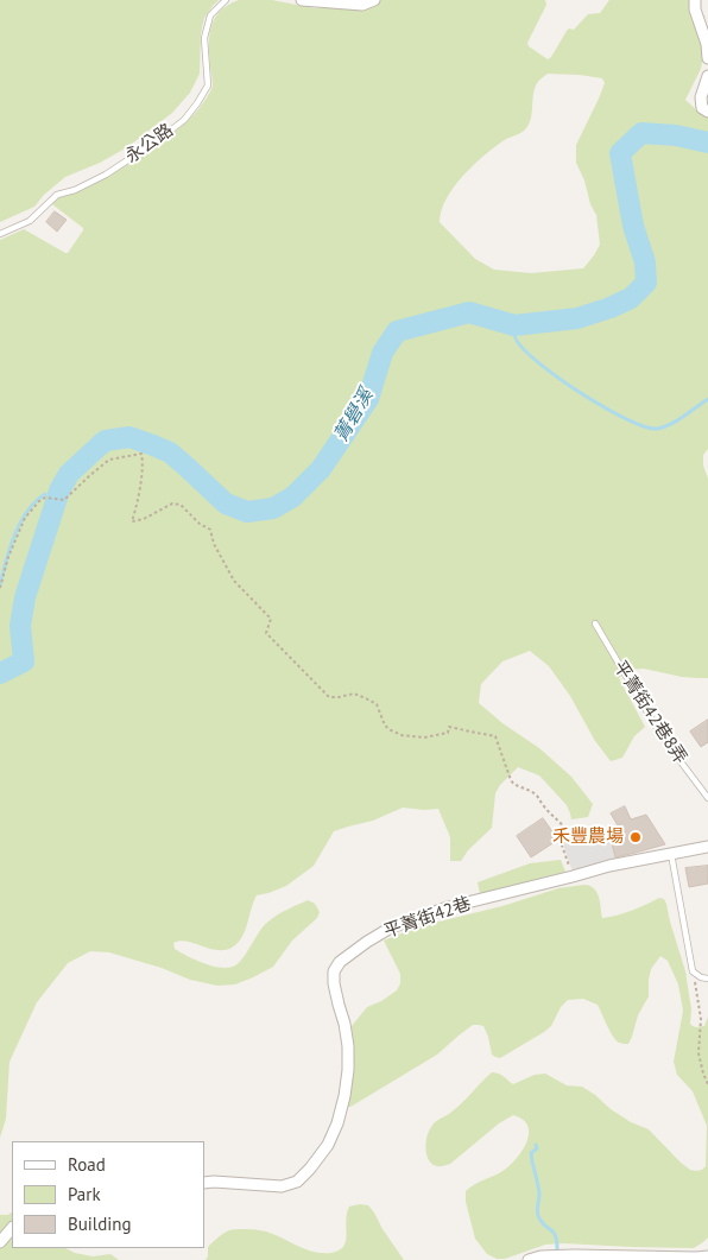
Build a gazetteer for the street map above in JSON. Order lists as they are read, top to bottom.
{
  "streets": {
    "street": ["平菁街42巷"],
    "lane": ["永公路", "平菁街42巷8弄"]
  },
  "water": ["菁礐溪"],
  "places": ["禾豐農場"],
  "legend": ["Road", "Park", "Building"]
}
